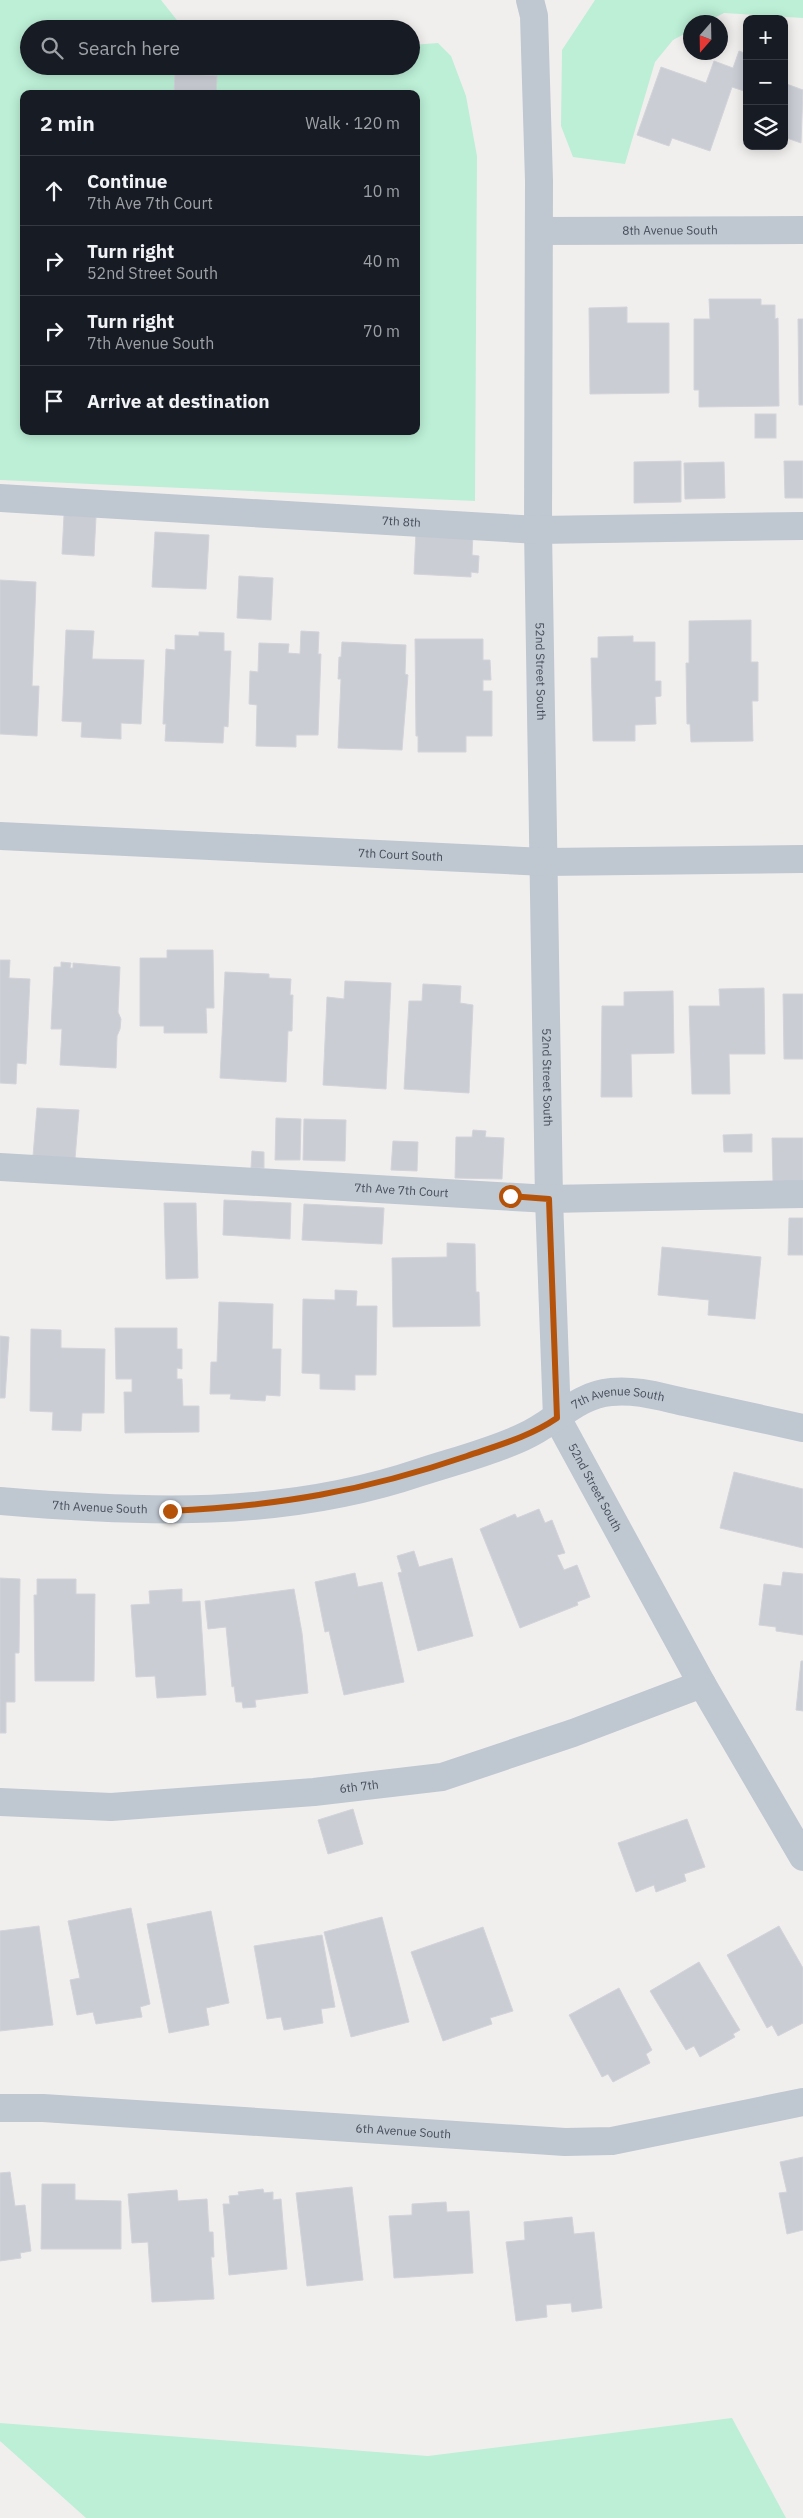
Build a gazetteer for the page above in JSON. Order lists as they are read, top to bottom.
{
  "streets": {
    "street": [
      "8th Avenue South",
      "7th 8th",
      "52nd Street South",
      "7th Court South",
      "7th Ave 7th Court",
      "7th Avenue South",
      "6th 7th",
      "6th Avenue South"
    ]
  },
  "crossings": [
    ["8th Avenue South", "52nd Street South"],
    ["7th 8th", "52nd Street South"],
    ["52nd Street South", "7th Court South"],
    ["52nd Street South", "7th Ave 7th Court"],
    ["52nd Street South", "7th Avenue South"],
    ["52nd Street South", "6th 7th"]
  ],
  "north": "bottom",
  "page": {
    "map_buttons": ["+", "−"],
    "search": "Search here",
    "heading": ["2 min", "Walk · 120 m"],
    "list": [
      ["Continue", "7th Ave 7th Court", "10 m"],
      ["Turn right", "52nd Street South", "40 m"],
      ["Turn right", "7th Avenue South", "70 m"],
      "Arrive at destination"
    ]
  }
}
